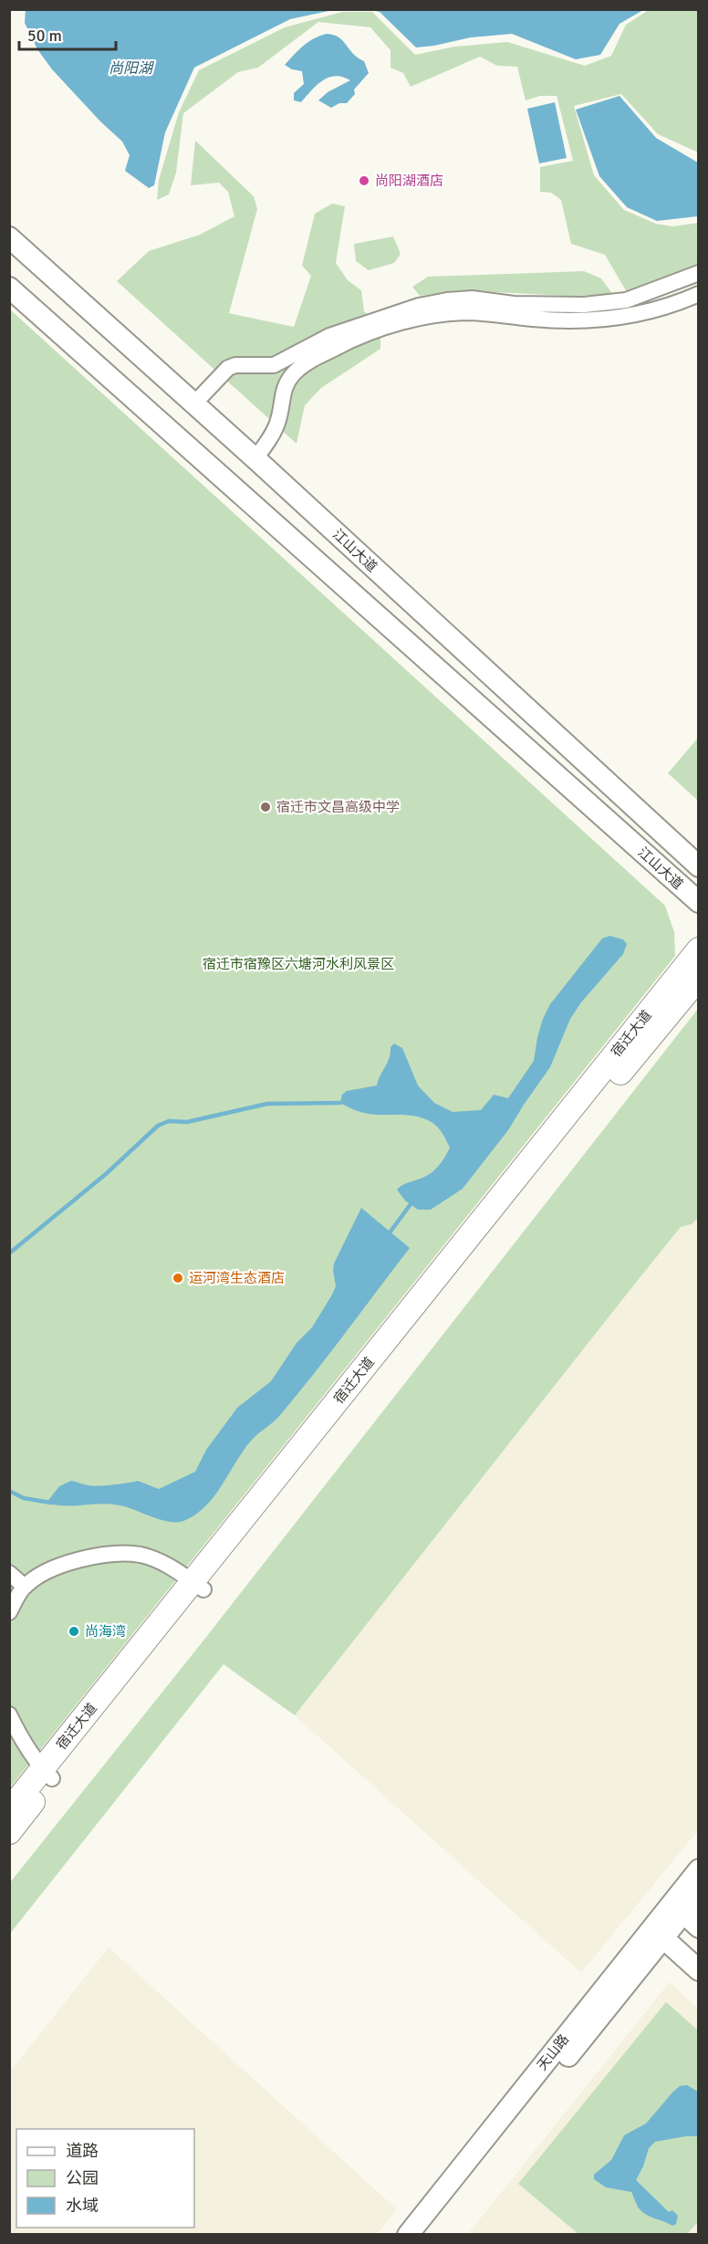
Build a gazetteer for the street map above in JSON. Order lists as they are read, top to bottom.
{
  "streets": {
    "main road": ["江山大道", "宿迁大道", "天山路"]
  },
  "water": ["尚阳湖"],
  "parks": ["宿迁市宿豫区六塘河水利风景区"],
  "places": [
    "尚阳湖酒店",
    "宿迁市文昌高级中学",
    "运河湾生态酒店",
    "尚海湾"
  ],
  "legend": ["道路", "公园", "水域"],
  "scale_bar": "50 m"
}
